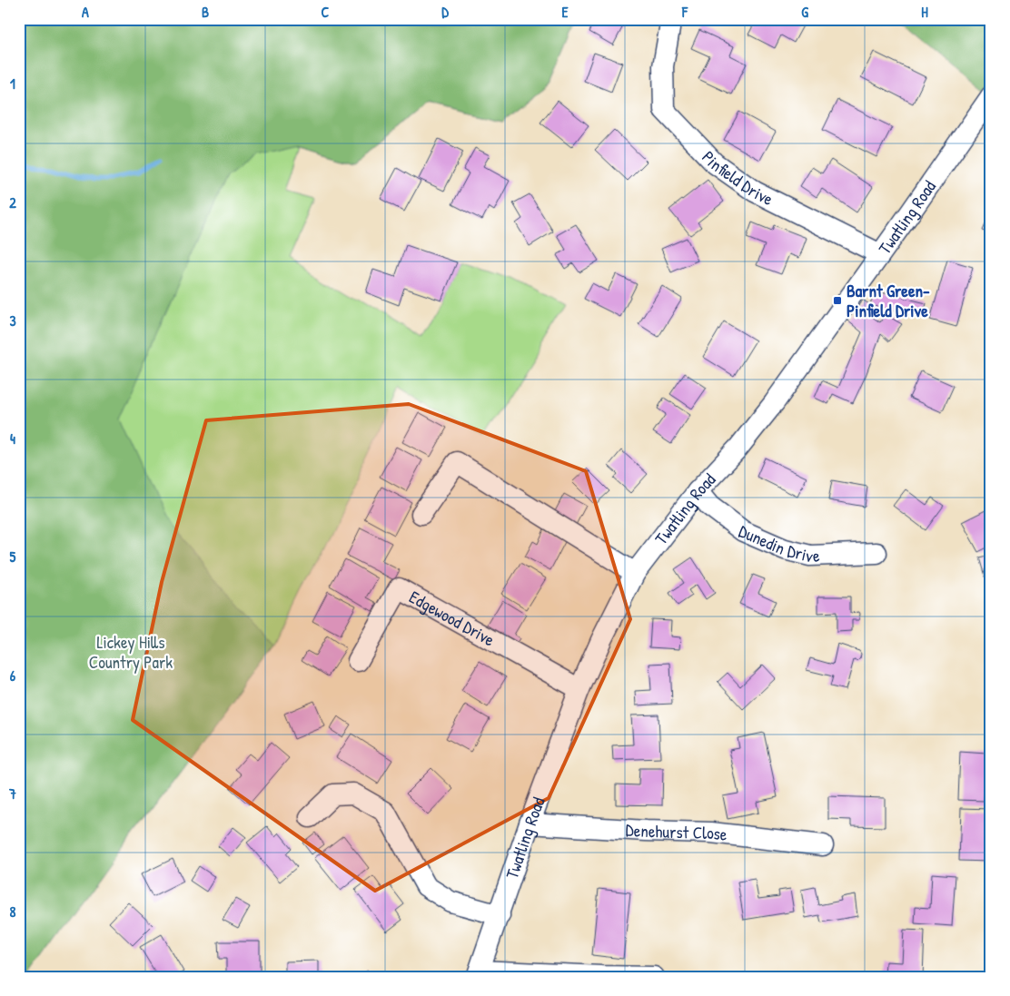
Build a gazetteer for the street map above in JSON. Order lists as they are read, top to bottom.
{
  "streets": {
    "street": [
      "Pinfield Drive",
      "Twatling Road",
      "Dunedin Drive",
      "Edgewood Drive",
      "Denehurst Close"
    ]
  },
  "crossings": [
    ["Pinfield Drive", "Twatling Road"],
    ["Twatling Road", "Dunedin Drive"],
    ["Twatling Road", "Edgewood Drive"],
    ["Twatling Road", "Denehurst Close"]
  ],
  "parks": ["Lickey Hills Country Park"],
  "places": {
    "transit": ["Barnt Green- Pinfield Drive"]
  },
  "grid": {
    "columns": [
      "A",
      "B",
      "C",
      "D",
      "E",
      "F",
      "G",
      "H"
    ],
    "rows": [
      "1",
      "2",
      "3",
      "4",
      "5",
      "6",
      "7",
      "8"
    ]
  }
}
